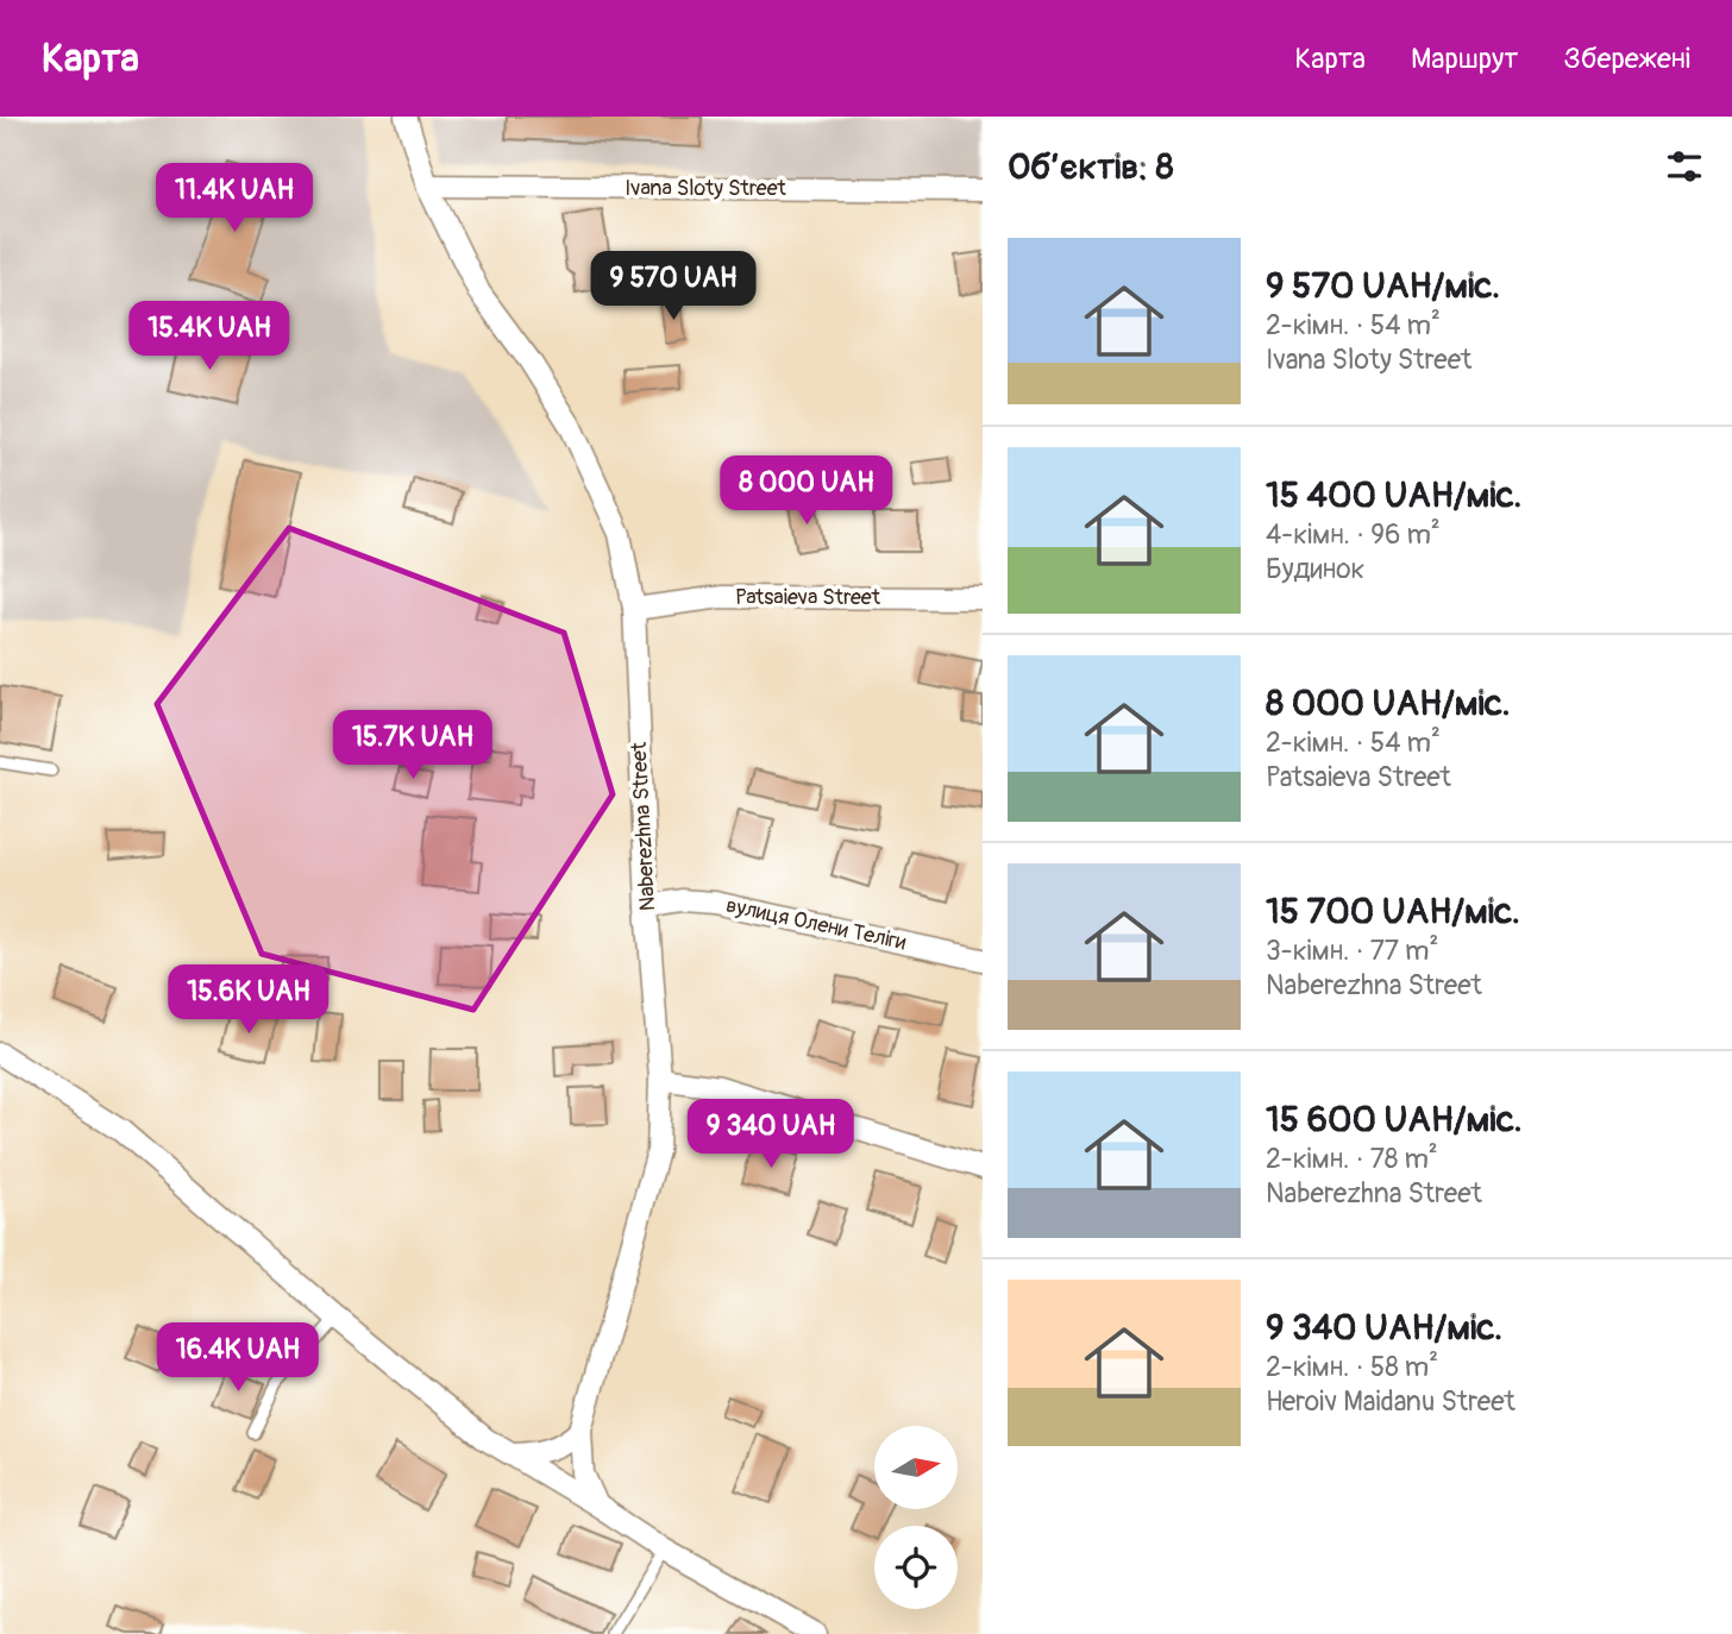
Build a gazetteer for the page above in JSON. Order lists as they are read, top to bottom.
{
  "streets": {
    "street": [
      "Ivana Sloty Street",
      "Patsaieva Street",
      "Naberezhna Street",
      "вулиця Олени Теліги"
    ]
  },
  "crossings": [
    ["Ivana Sloty Street", "Naberezhna Street"],
    ["Patsaieva Street", "Naberezhna Street"],
    ["Naberezhna Street", "вулиця Олени Теліги"]
  ],
  "north": "right",
  "page": {
    "header": "Карта",
    "nav": ["Карта", "Маршрут", "Збережені"],
    "heading": "Об’єктів: 8",
    "price": [
      "11.4K UAH",
      "9 570 UAH",
      "15.4K UAH",
      "8 000 UAH",
      "15.7K UAH",
      "15.6K UAH",
      "9 340 UAH",
      "16.4K UAH"
    ],
    "list": [
      {
        "name": "9 570 UAH/міс.",
        "note": "2-кімн. · 54 m² · Ivana Sloty Street"
      },
      {
        "name": "15 400 UAH/міс.",
        "note": "4-кімн. · 96 m² · Будинок"
      },
      {
        "name": "8 000 UAH/міс.",
        "note": "2-кімн. · 54 m² · Patsaieva Street"
      },
      {
        "name": "15 700 UAH/міс.",
        "note": "3-кімн. · 77 m² · Naberezhna Street"
      },
      {
        "name": "15 600 UAH/міс.",
        "note": "2-кімн. · 78 m² · Naberezhna Street"
      },
      {
        "name": "9 340 UAH/міс.",
        "note": "2-кімн. · 58 m² · Heroiv Maidanu Street"
      }
    ]
  }
}
